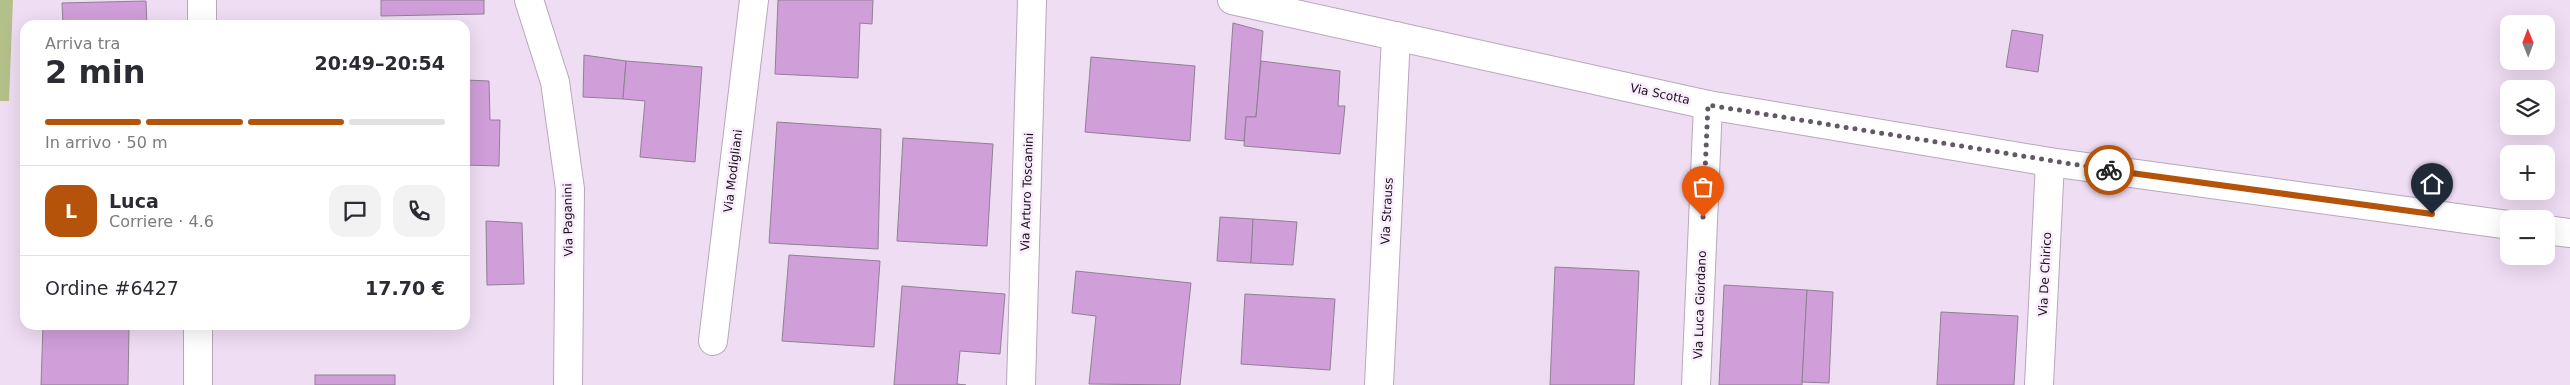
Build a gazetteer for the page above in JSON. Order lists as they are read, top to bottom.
{
  "streets": {
    "street": [
      "Via Scotta",
      "Via Modigliani",
      "Via Arturo Toscanini",
      "Via Strauss",
      "Via Paganini",
      "Via De Chirico",
      "Via Luca Giordano"
    ]
  },
  "crossings": [
    ["Via Scotta", "Via Strauss"],
    ["Via Scotta", "Via De Chirico"],
    ["Via Scotta", "Via Luca Giordano"]
  ],
  "north": "top",
  "page": {
    "map_buttons": ["+", "−"],
    "heading": ["2 min", "Arriva tra", "20:49–20:54"],
    "panel": [
      "Luca",
      "Corriere · 4.6",
      "Ordine #6427",
      "17.70 €"
    ],
    "bar": "In arrivo · 50 m",
    "round": "L"
  }
}
